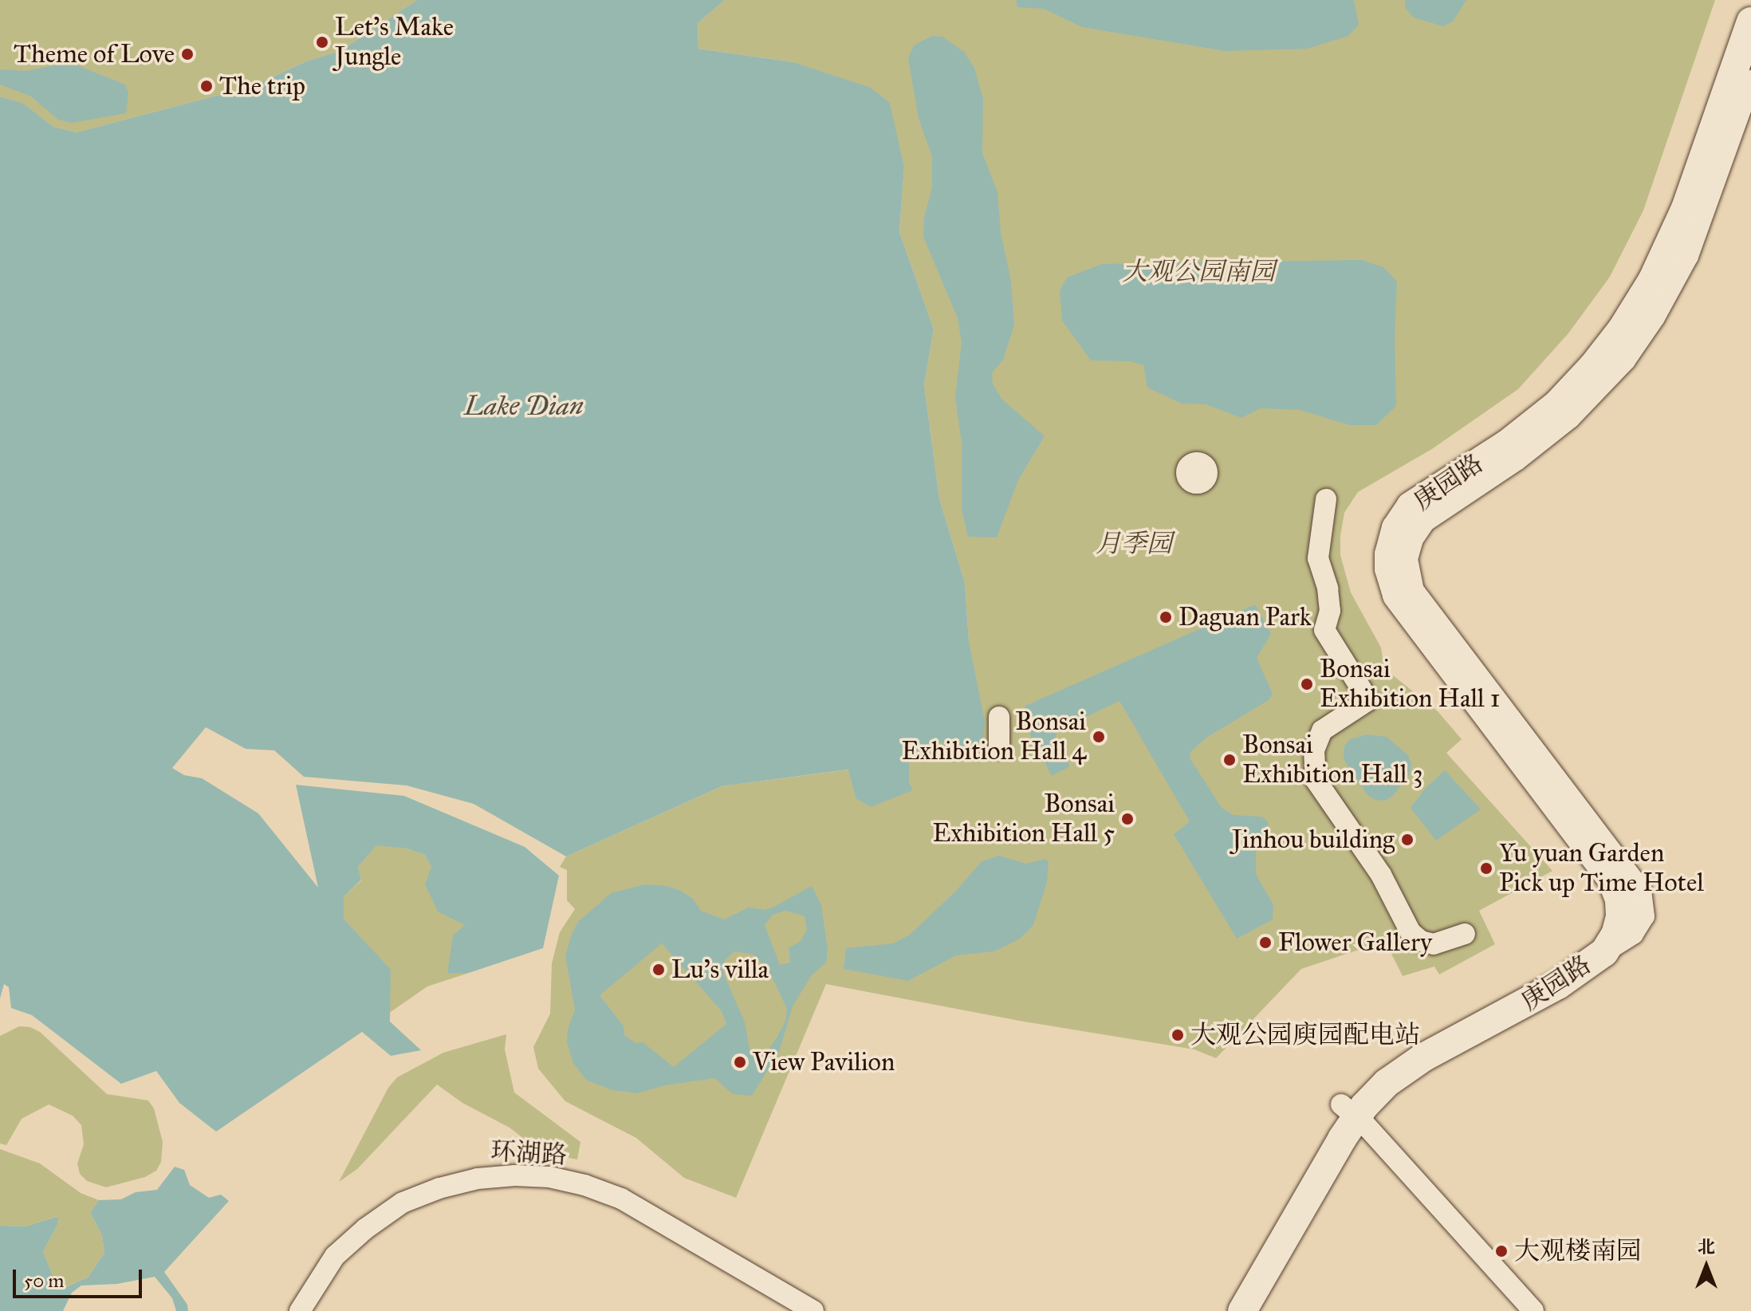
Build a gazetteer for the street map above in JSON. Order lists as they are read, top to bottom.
{
  "streets": {
    "street": ["庚园路", "环湖路"]
  },
  "water": ["Lake Dian"],
  "parks": ["大观公园南园", "月季园"],
  "places": [
    "Let's Make Jungle",
    "Theme of Love",
    "The trip",
    "Daguan Park",
    "Bonsai Exhibition Hall 1",
    "Bonsai Exhibition Hall 4",
    "Bonsai Exhibition Hall 3",
    "Bonsai Exhibition Hall 5",
    "Jinhou building",
    "Yu yuan Garden Pick up Time Hotel",
    "Flower Gallery",
    "Lu's villa",
    "大观公园庾园配电站",
    "View Pavilion",
    "大观楼南园"
  ],
  "scale_bar": "50 m",
  "north": "top"
}
